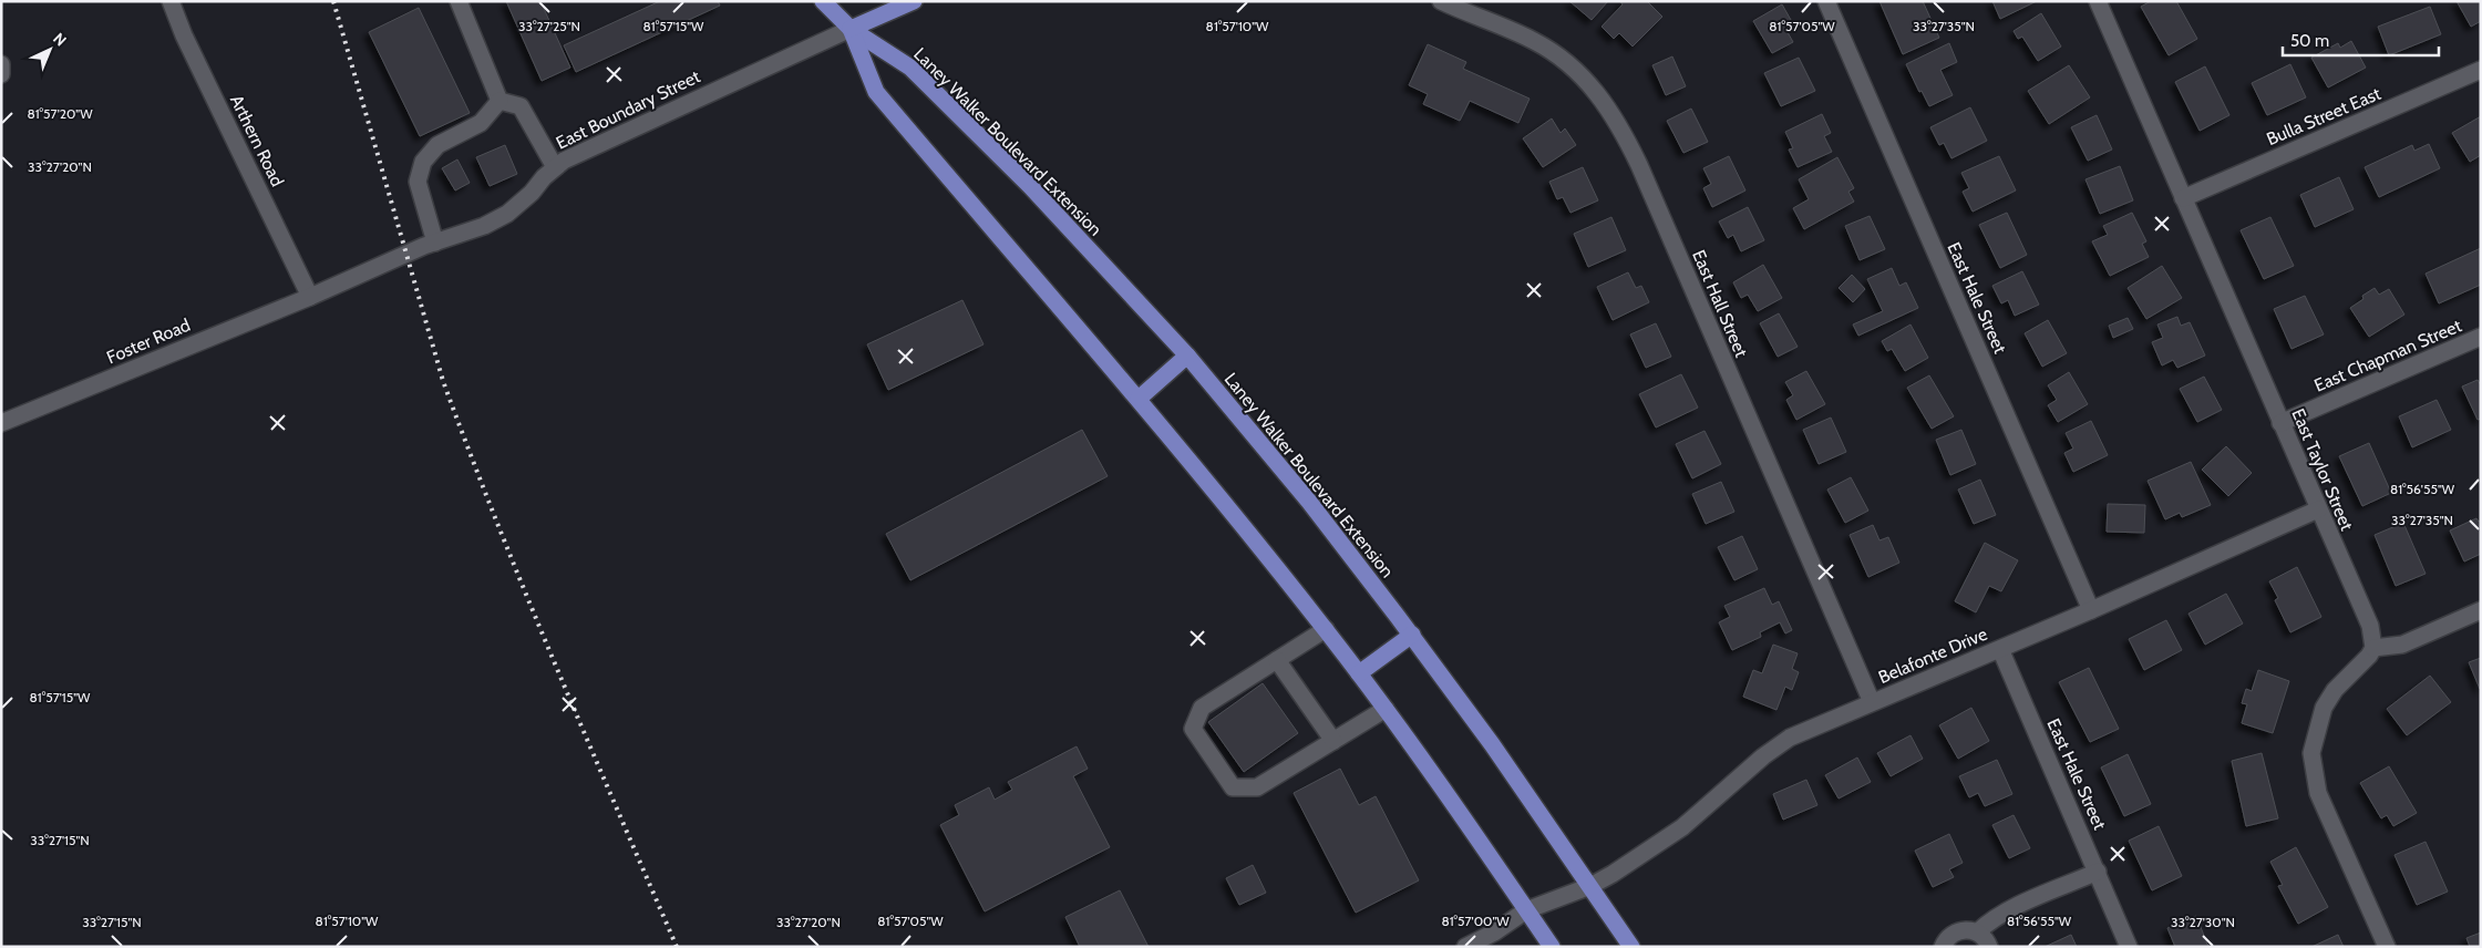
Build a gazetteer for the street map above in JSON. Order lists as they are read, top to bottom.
{
  "streets": {
    "main road": ["East Boundary Street", "Laney Walker Boulevard Extension"],
    "street": [
      "Bulla Street East",
      "Arthern Road",
      "East Hale Street",
      "East Hall Street",
      "Foster Road",
      "East Chapman Street",
      "East Taylor Street",
      "Belafonte Drive"
    ]
  },
  "crossings": [
    ["East Boundary Street", "Arthern Road"],
    ["East Boundary Street", "Laney Walker Boulevard Extension"],
    ["East Boundary Street", "Foster Road"],
    ["Bulla Street East", "East Taylor Street"],
    ["Arthern Road", "Foster Road"],
    ["Laney Walker Boulevard Extension", "Belafonte Drive"],
    ["East Hale Street", "Belafonte Drive"],
    ["East Hall Street", "Belafonte Drive"],
    ["East Chapman Street", "East Taylor Street"],
    ["East Taylor Street", "Belafonte Drive"]
  ],
  "scale_bar": "50 m",
  "north": "top right",
  "coordinates": [
    "33°27'25\"N",
    "33°27'35\"N",
    "81°57'15\"W",
    "81°57'10\"W",
    "81°57'05\"W",
    "81°57'20\"W",
    "33°27'20\"N",
    "81°56'55\"W",
    "33°27'15\"N",
    "81°57'00\"W",
    "33°27'30\"N"
  ]
}
